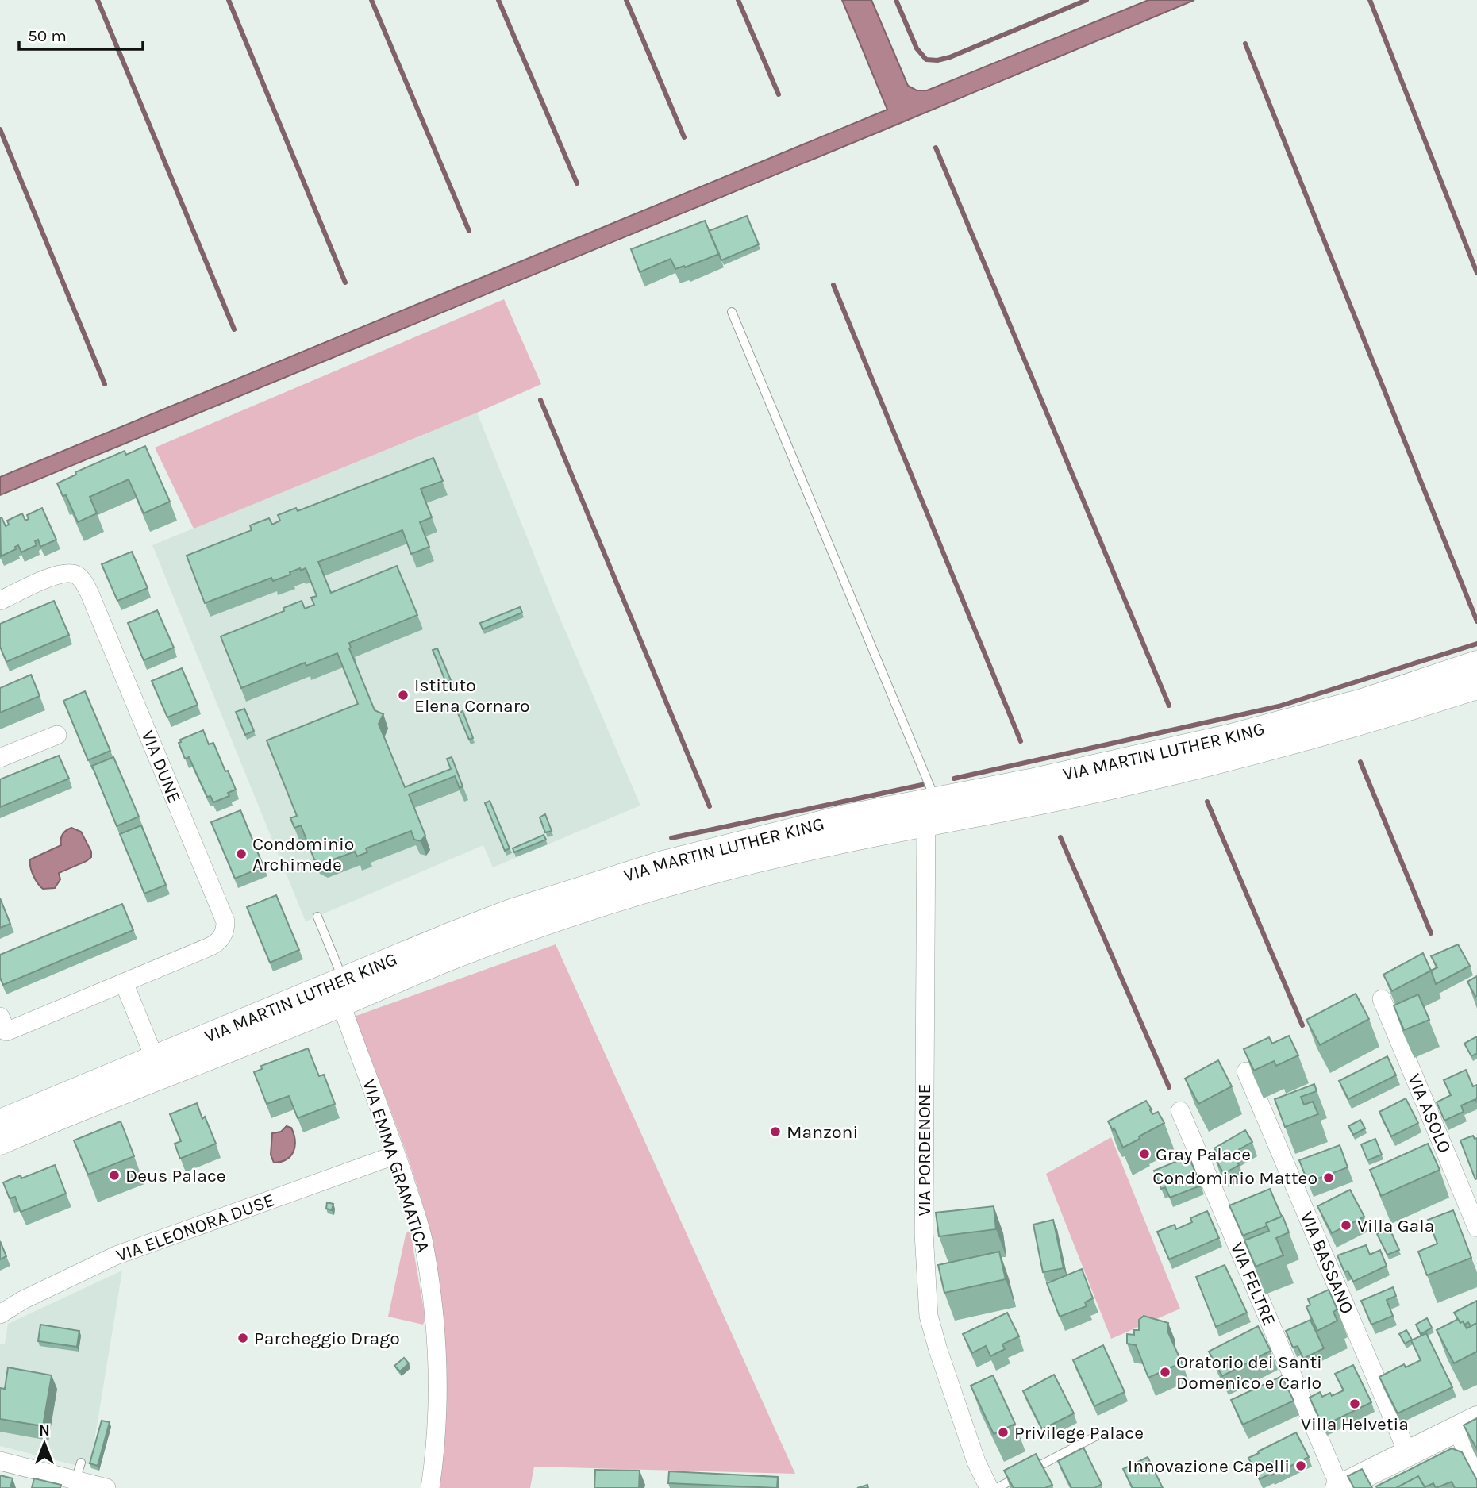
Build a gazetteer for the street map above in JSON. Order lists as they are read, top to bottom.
{
  "streets": {
    "main road": ["VIA MARTIN LUTHER KING"],
    "street": [
      "VIA DUNE",
      "VIA ASOLO",
      "VIA PORDENONE",
      "VIA EMMA GRAMATICA",
      "VIA ELEONORA DUSE",
      "VIA BASSANO",
      "VIA FELTRE"
    ]
  },
  "crossings": [
    ["VIA MARTIN LUTHER KING", "VIA PORDENONE"],
    ["VIA MARTIN LUTHER KING", "VIA EMMA GRAMATICA"],
    ["VIA EMMA GRAMATICA", "VIA ELEONORA DUSE"]
  ],
  "places": [
    "Istituto Elena Cornaro",
    "Condominio Archimede",
    "Manzoni",
    "Gray Palace",
    "Deus Palace",
    "Condominio Matteo",
    "Villa Gala",
    "Parcheggio Drago",
    "Oratorio dei Santi Domenico e Carlo",
    "Villa Helvetia",
    "Privilege Palace",
    "Innovazione Capelli"
  ],
  "scale_bar": "50 m",
  "north": "top"
}
